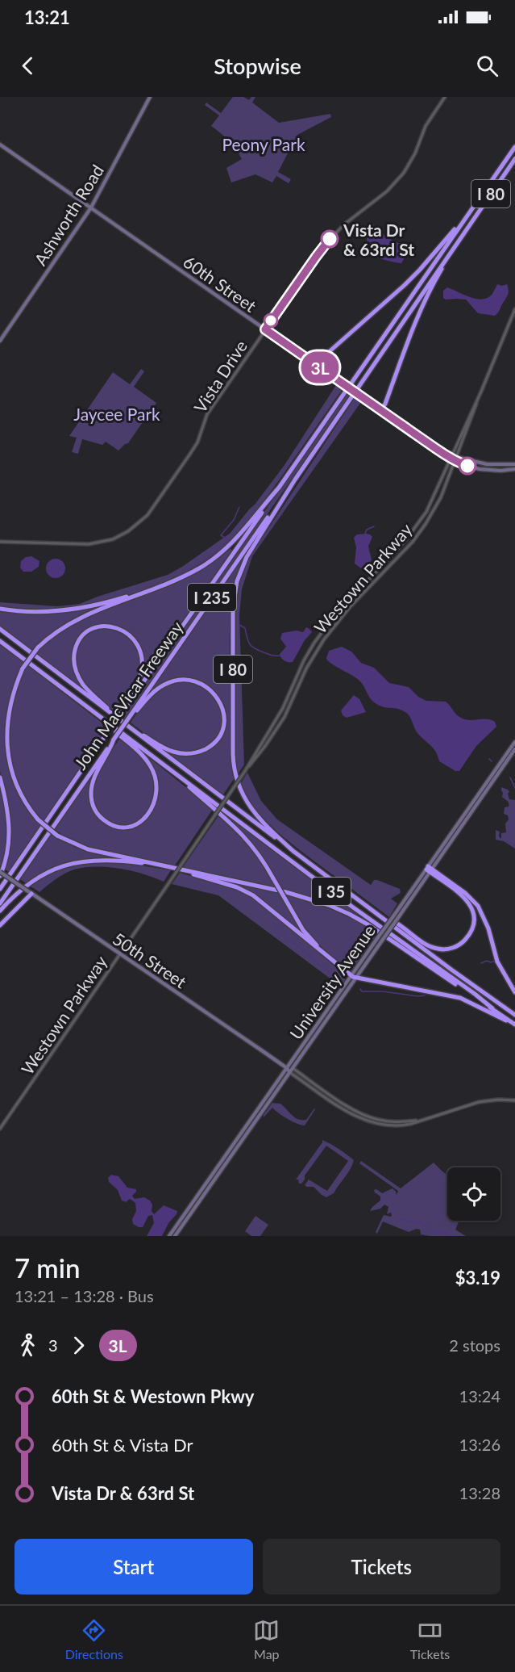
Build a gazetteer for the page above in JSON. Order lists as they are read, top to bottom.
{
  "streets": {
    "highway": [
      "I 80",
      "I 235",
      "John MacVicar Freeway",
      "I 35"
    ],
    "main road": [
      "Ashworth Road",
      "60th Street",
      "50th Street",
      "University Avenue"
    ],
    "street": ["Vista Drive", "Westown Parkway"]
  },
  "crossings": [
    ["I 80", "John MacVicar Freeway"],
    ["I 80", "I 35"],
    ["Ashworth Road", "60th Street"],
    ["60th Street", "Vista Drive"],
    ["60th Street", "Westown Parkway"],
    ["Westown Parkway", "50th Street"],
    ["50th Street", "University Avenue"]
  ],
  "parks": ["Peony Park", "Jaycee Park"],
  "places": ["Vista Dr & 63rd St"],
  "lines": ["bus line 3L"],
  "page": {
    "status": "13:21",
    "header": "Stopwise",
    "on_map": "3L",
    "heading": ["7 min", "13:21 – 13:28 · Bus", "$3.19"],
    "legs": ["3", "3L", "2 stops"],
    "list": [
      {
        "name": "60th St & Westown Pkwy",
        "value": "13:24"
      },
      {
        "name": "60th St & Vista Dr",
        "value": "13:26"
      },
      {
        "name": "Vista Dr & 63rd St",
        "value": "13:28"
      }
    ],
    "buttons": ["Start", "Tickets"],
    "tabs": ["Directions", "Map", "Tickets"]
  }
}
